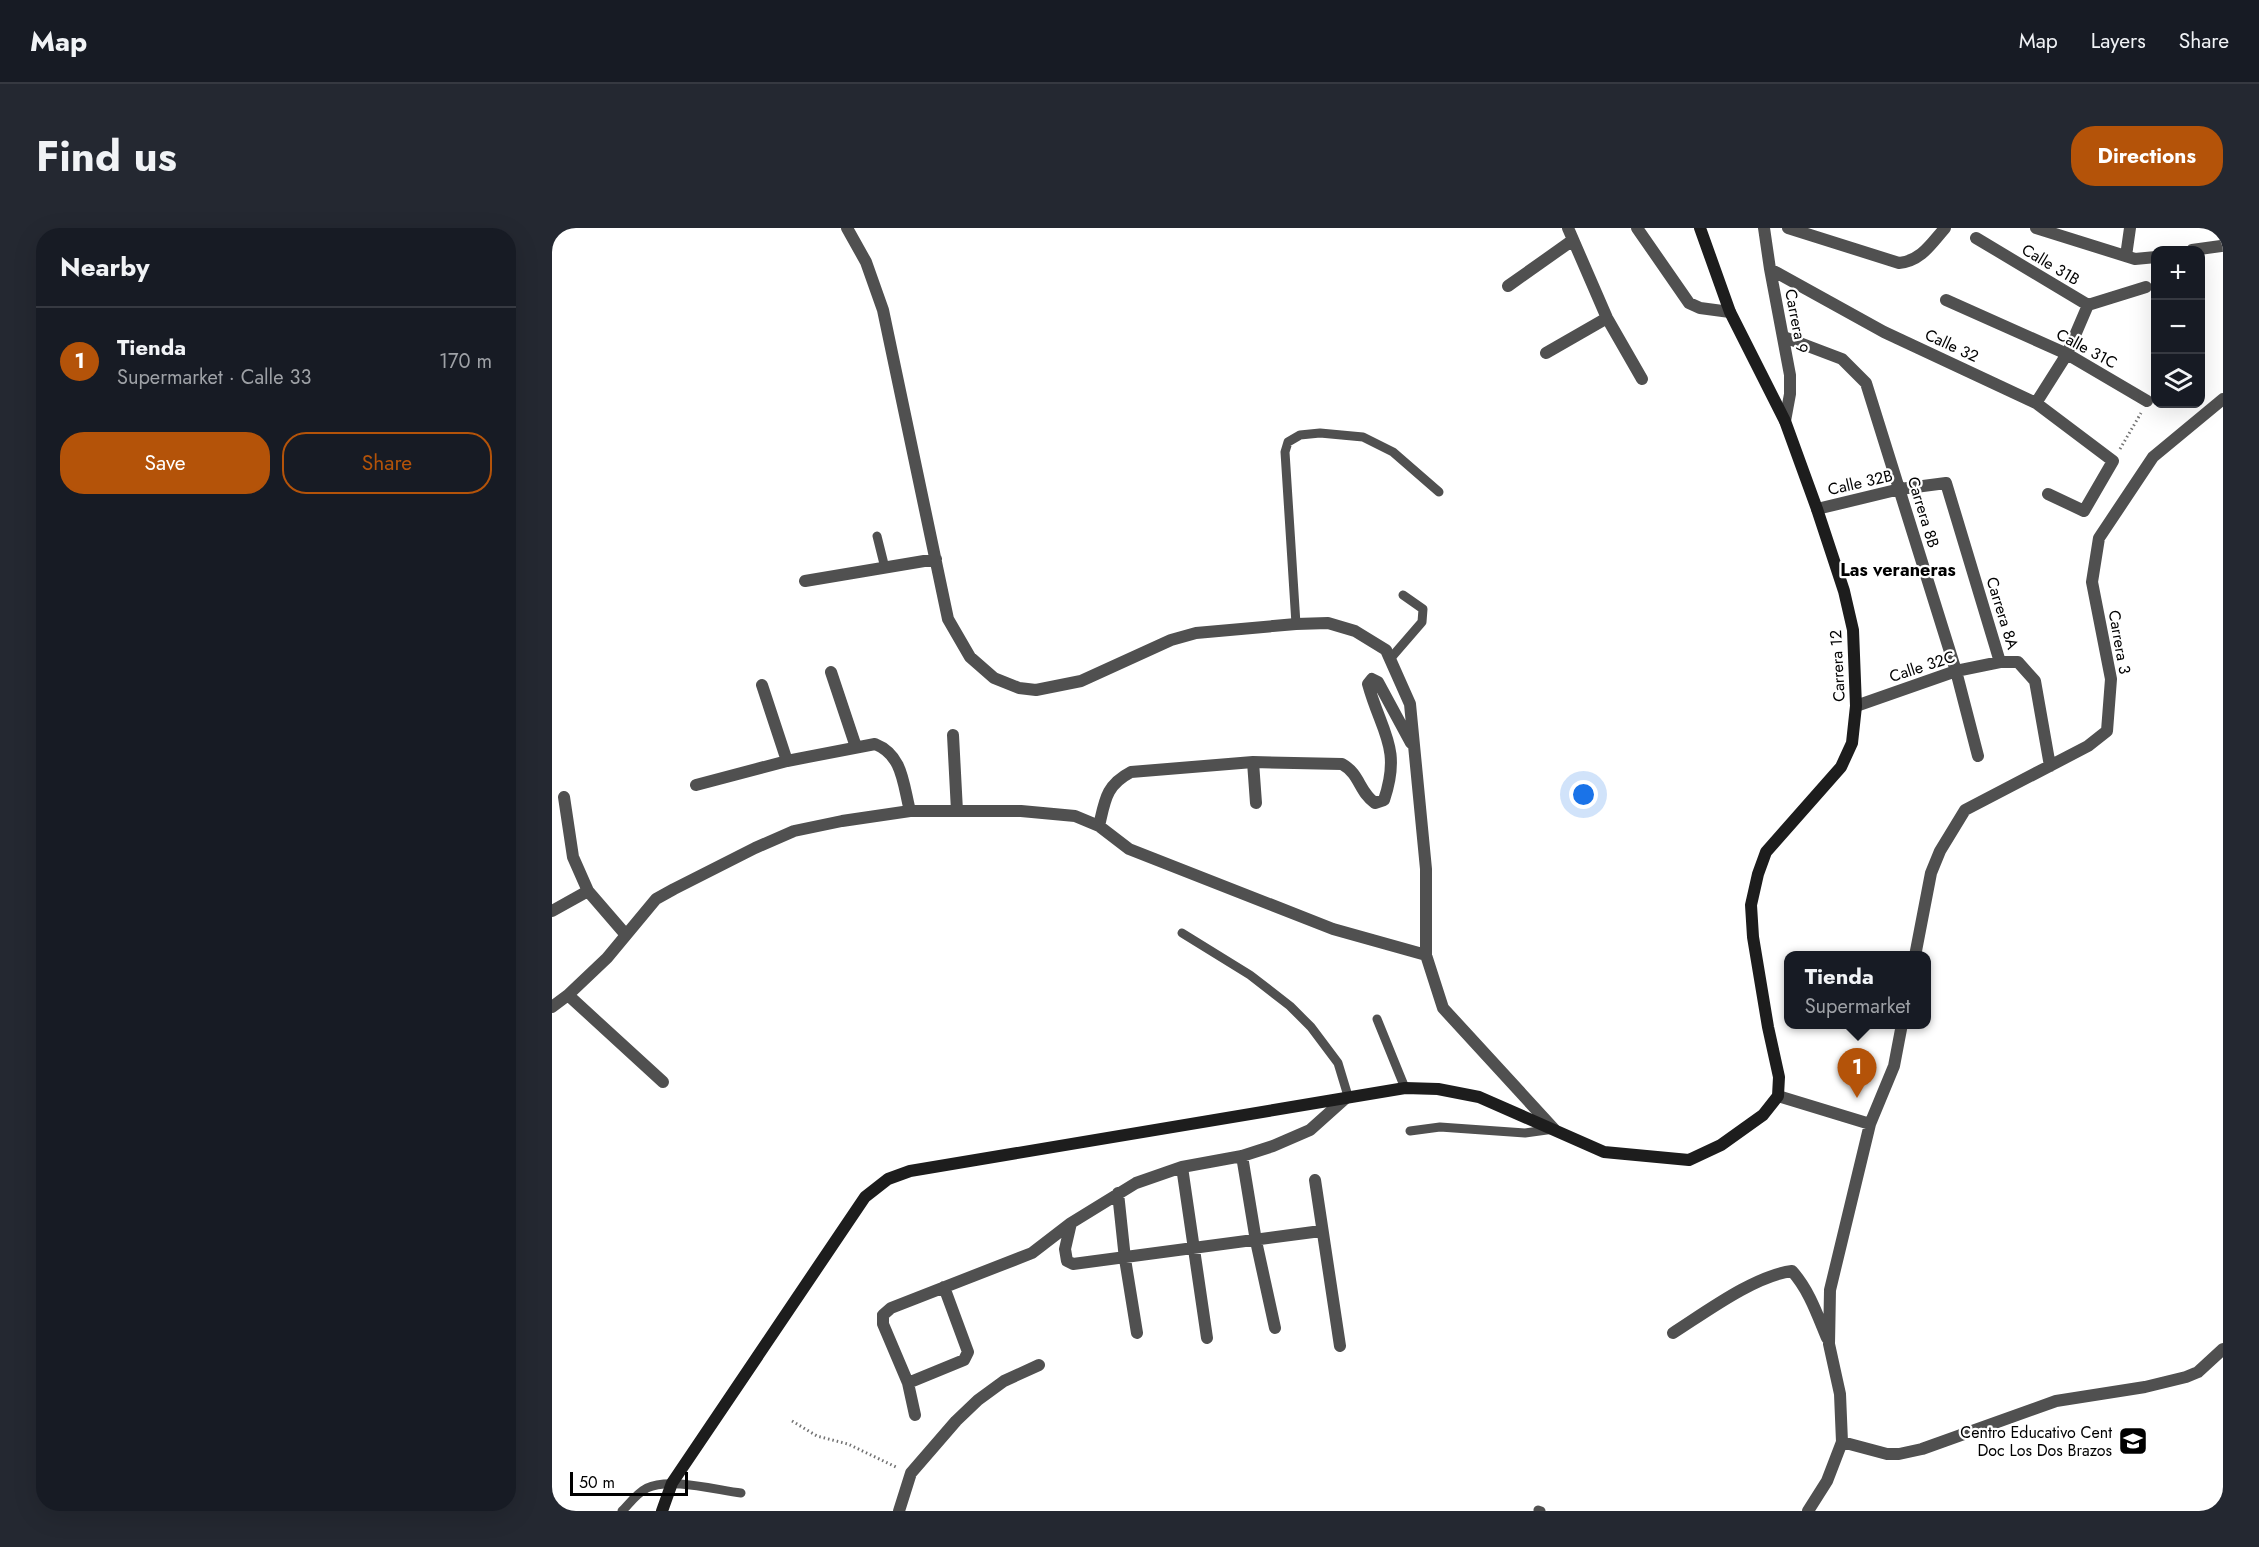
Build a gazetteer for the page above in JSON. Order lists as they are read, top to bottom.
{
  "streets": {
    "street": [
      "Calle 31B",
      "Carrera 9",
      "Calle 32",
      "Calle 31C",
      "Calle 32B",
      "Carrera 8B",
      "Carrera 8A",
      "Carrera 3",
      "Carrera 12",
      "Calle 32C"
    ]
  },
  "crossings": [
    ["Carrera 9", "Calle 32"],
    ["Carrera 9", "Carrera 8B"],
    ["Carrera 9", "Carrera 12"],
    ["Calle 32B", "Carrera 8B"],
    ["Calle 32B", "Carrera 8A"],
    ["Calle 32B", "Carrera 12"],
    ["Carrera 8B", "Calle 32C"],
    ["Carrera 8A", "Carrera 3"],
    ["Carrera 8A", "Calle 32C"],
    ["Carrera 12", "Calle 32C"]
  ],
  "districts": ["Las veraneras"],
  "places": {
    "school or university": ["Centro Educativo Cent Doc Los Dos Brazos"]
  },
  "scale_bar": "50 m",
  "page": {
    "header": "Map",
    "nav": ["Map", "Layers", "Share"],
    "title": "Find us",
    "buttons": [
      "Directions",
      ["Save", "Share"]
    ],
    "heading": "Nearby",
    "map_buttons": ["+", "−"],
    "list": [
      {
        "mark": "1",
        "name": "Tienda",
        "note": "Supermarket · Calle 33",
        "value": "170 m"
      }
    ],
    "popup": ["Tienda", "Supermarket"],
    "pins": "1",
    "scale": "50 m"
  }
}
